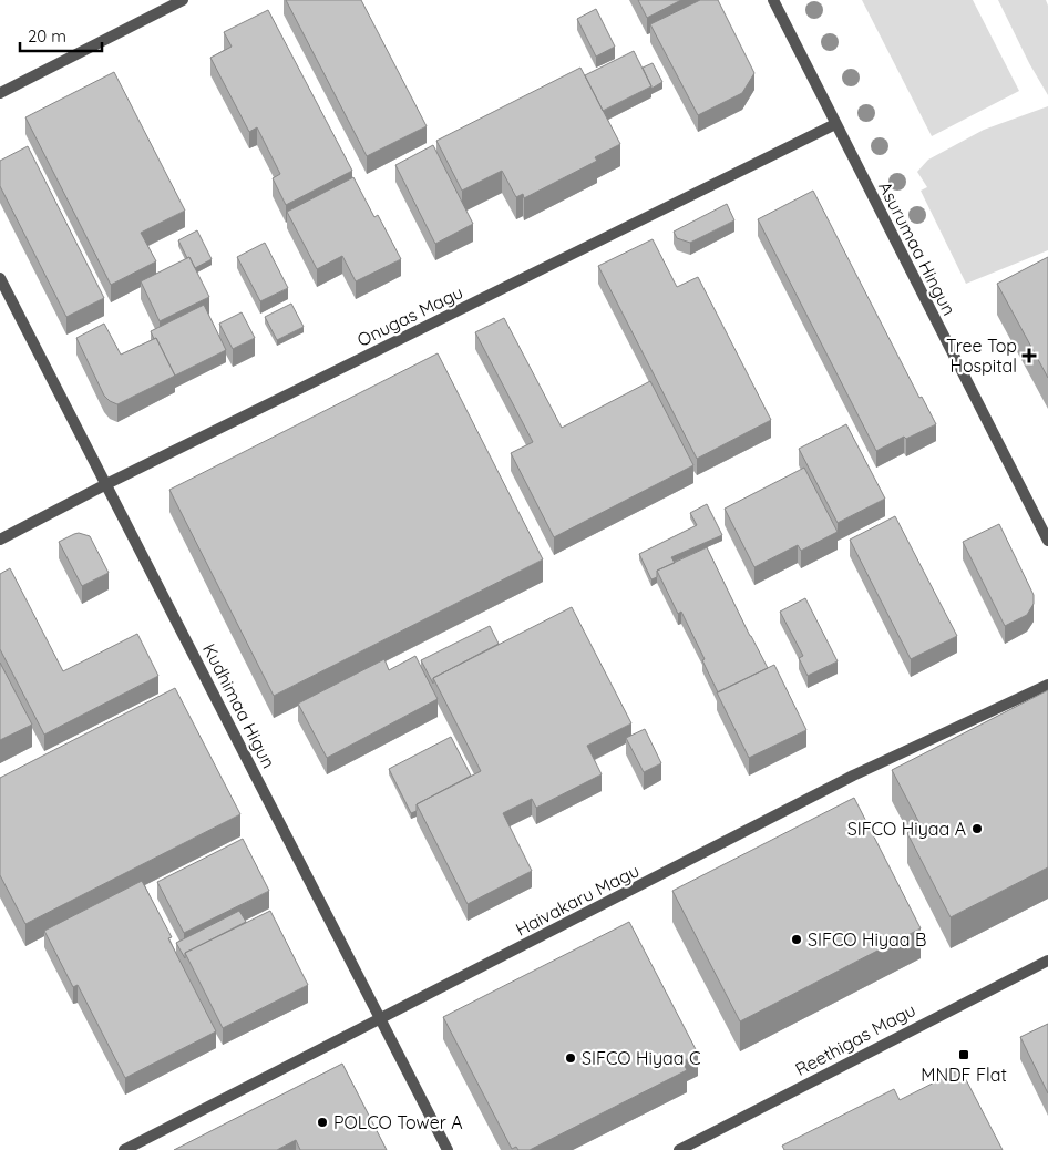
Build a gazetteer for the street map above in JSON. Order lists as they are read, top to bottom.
{
  "streets": {
    "street": [
      "Asurumaa Hingun",
      "Onugas Magu",
      "Kudhimaa Higun",
      "Haivakaru Magu",
      "Reethigas Magu"
    ]
  },
  "crossings": [
    ["Asurumaa Hingun", "Onugas Magu"],
    ["Onugas Magu", "Kudhimaa Higun"],
    ["Kudhimaa Higun", "Haivakaru Magu"]
  ],
  "places": {
    "health": ["Tree Top Hospital"],
    "other": [
      "SIFCO Hiyaa A",
      "SIFCO Hiyaa B",
      "SIFCO Hiyaa C",
      "POLCO Tower A"
    ],
    "transit": ["MNDF Flat"]
  },
  "scale_bar": "20 m"
}
